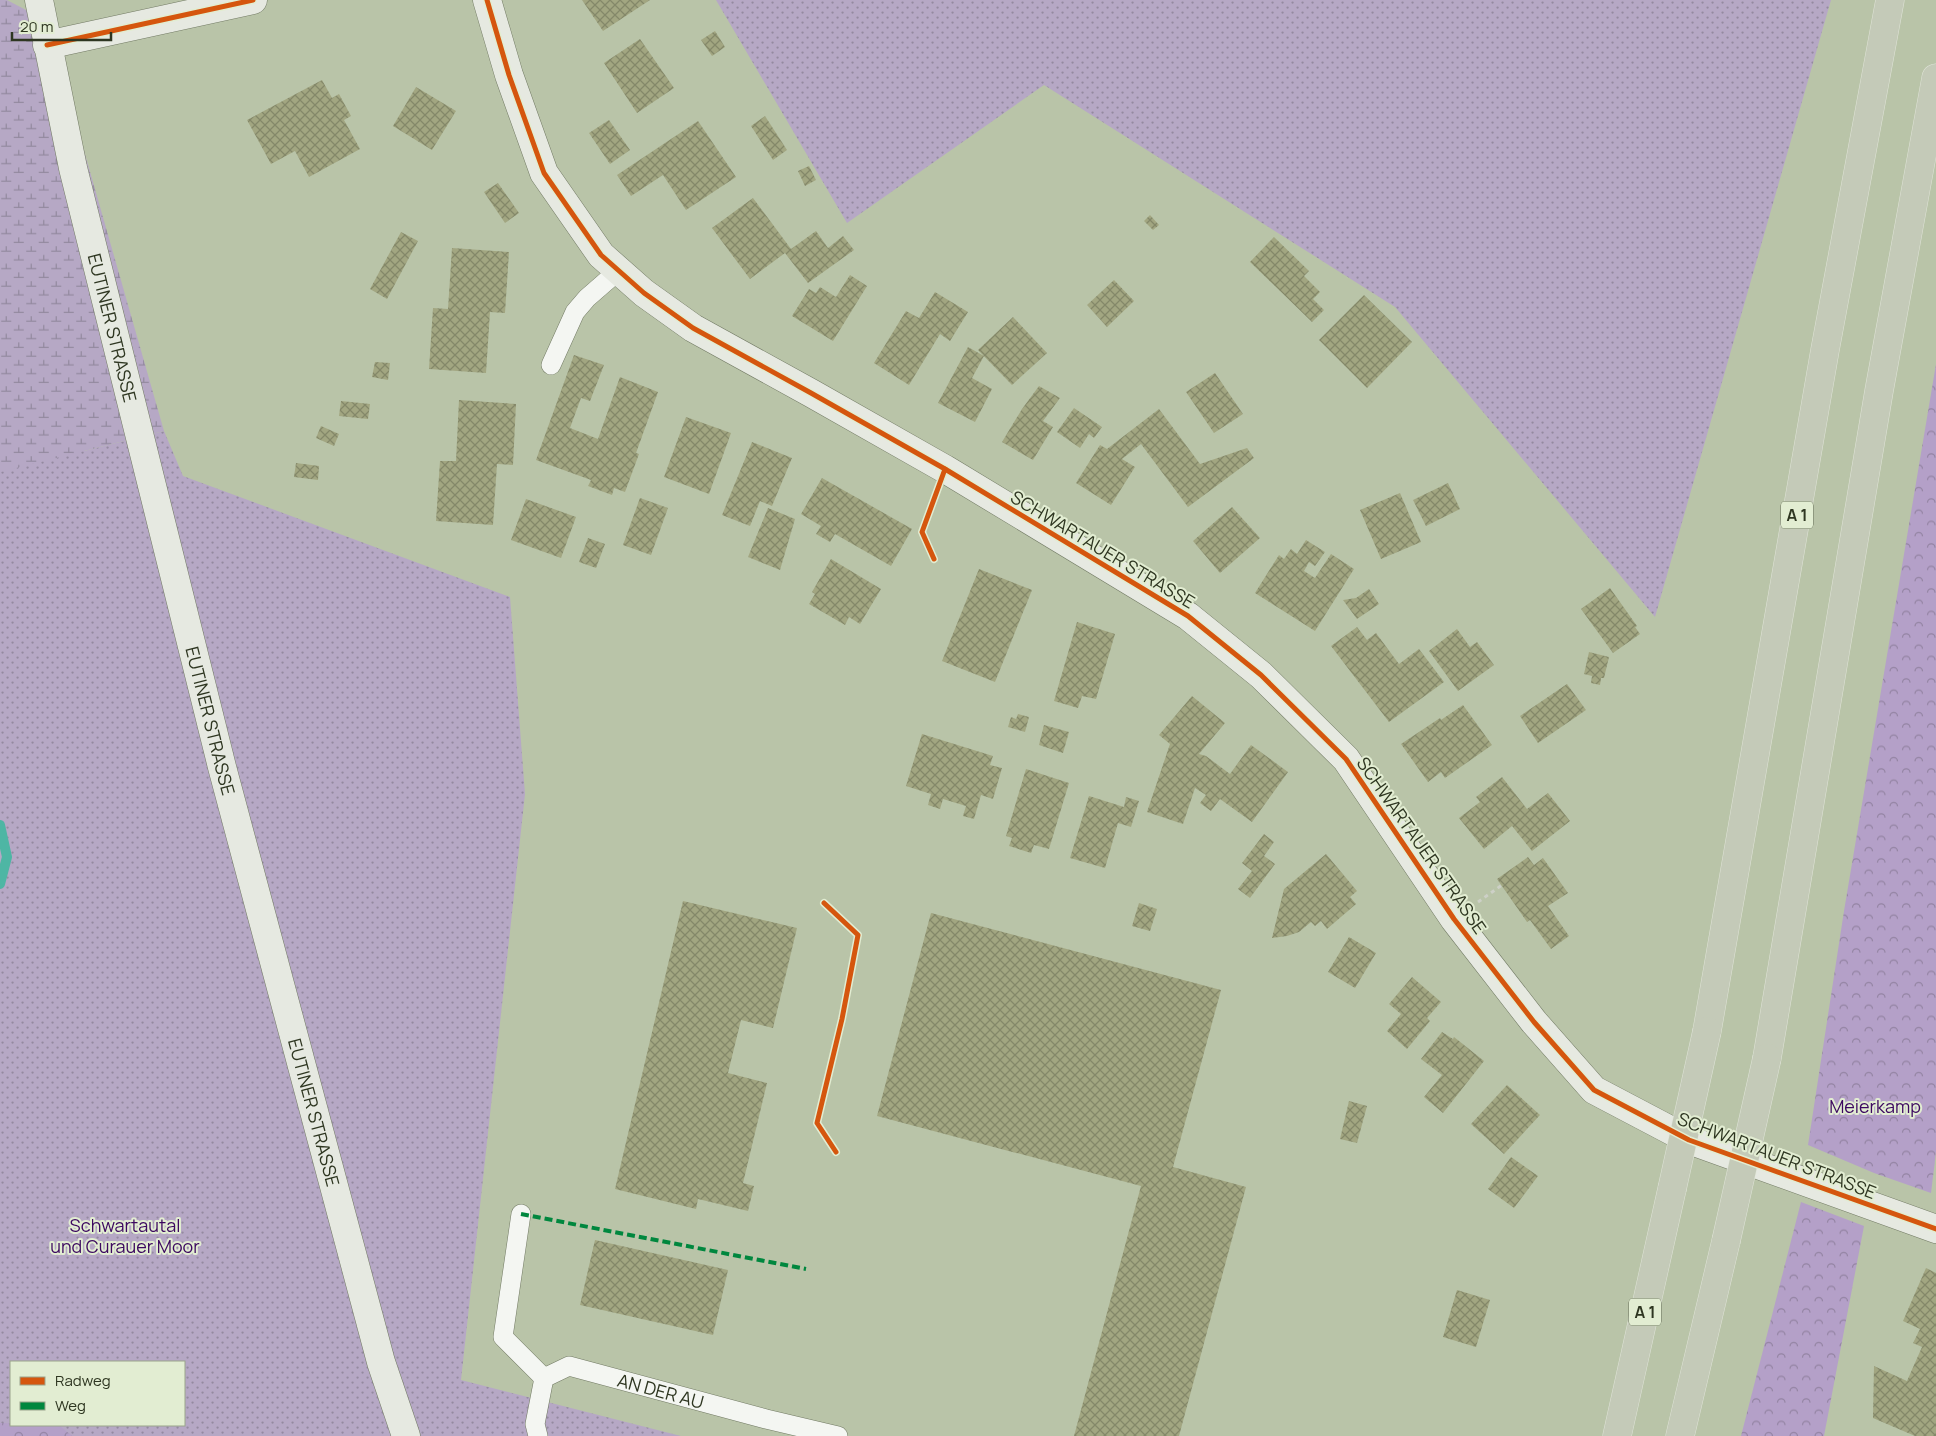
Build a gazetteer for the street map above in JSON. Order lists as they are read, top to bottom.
{
  "streets": {
    "highway": ["A 1"],
    "street": ["EUTINER STRASSE", "SCHWARTAUER STRASSE"],
    "lane": ["AN DER AU"]
  },
  "parks": ["Meierkamp", "Schwartautal und Curauer Moor"],
  "legend": ["Radweg", "Weg"],
  "scale_bar": "20 m"
}
